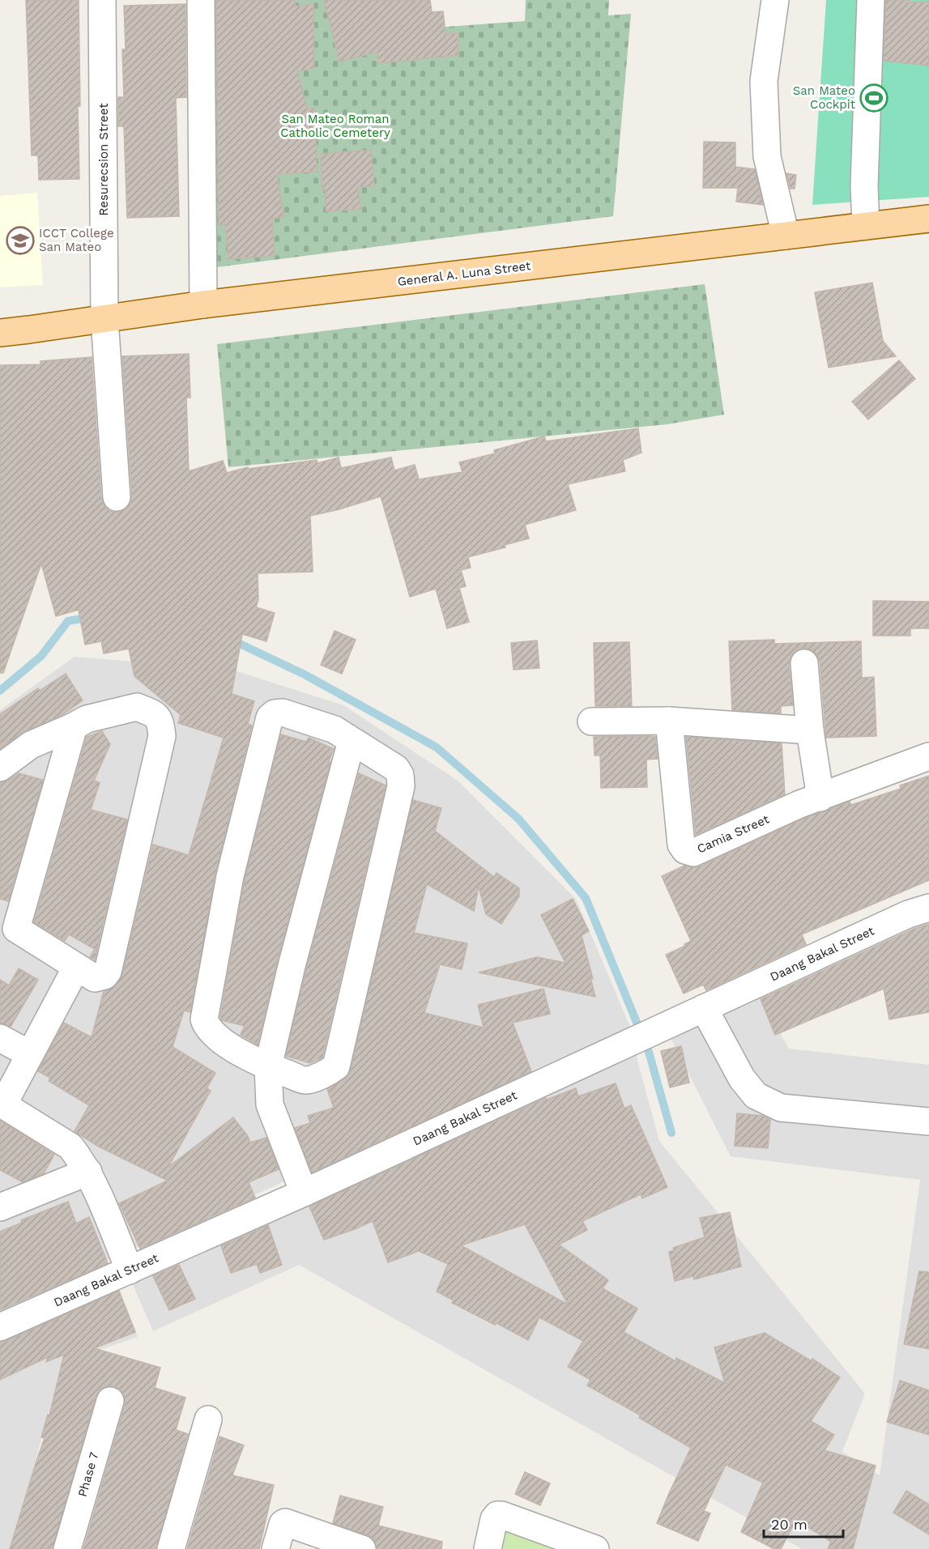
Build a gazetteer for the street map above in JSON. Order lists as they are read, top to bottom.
{
  "streets": {
    "main road": ["General A. Luna Street"],
    "street": [
      "Resurecsion Street",
      "Camia Street",
      "Daang Bakal Street",
      "Phase 7"
    ]
  },
  "crossings": [
    ["Resurecsion Street", "General A. Luna Street"]
  ],
  "parks": ["San Mateo Roman Catholic Cemetery"],
  "places": {
    "sports": ["San Mateo Cockpit"],
    "school or university": ["ICCT College San Mateo"]
  },
  "scale_bar": "20 m"
}
